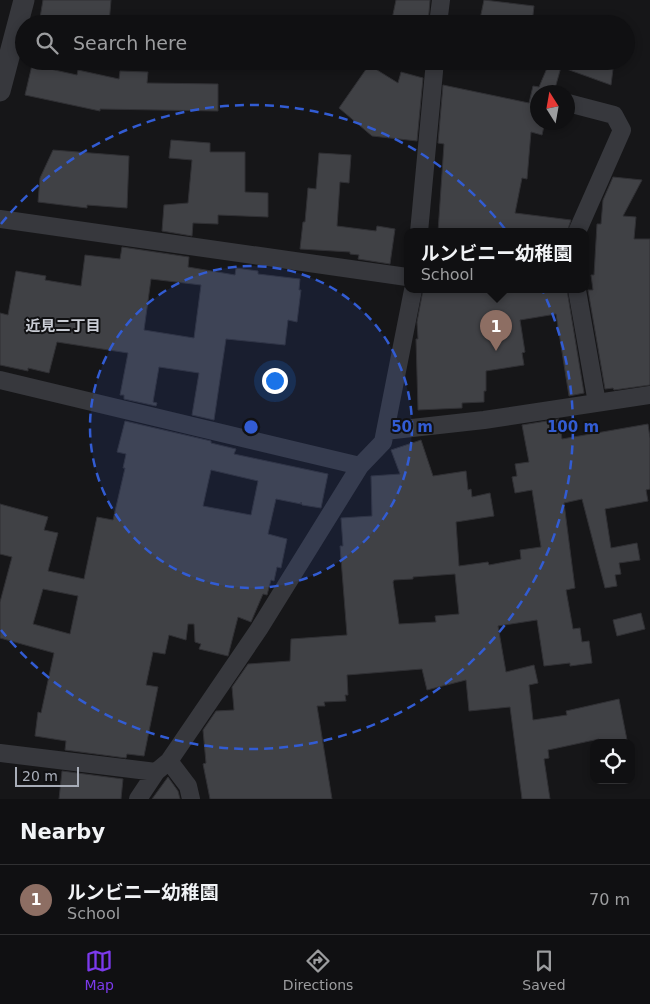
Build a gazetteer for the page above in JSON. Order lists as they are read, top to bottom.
{
  "districts": ["近見二丁目"],
  "scale_bar": "20 m",
  "north": "top",
  "page": {
    "search": "Search here",
    "popup": ["ルンビニー幼稚園", "School"],
    "pins": "1",
    "scale": "20 m",
    "heading": "Nearby",
    "list": [
      {
        "mark": "1",
        "name": "ルンビニー幼稚園",
        "note": "School",
        "value": "70 m"
      }
    ],
    "nav": ["Map", "Directions", "Saved"]
  },
  "rings": ["50 m", "100 m"]
}
